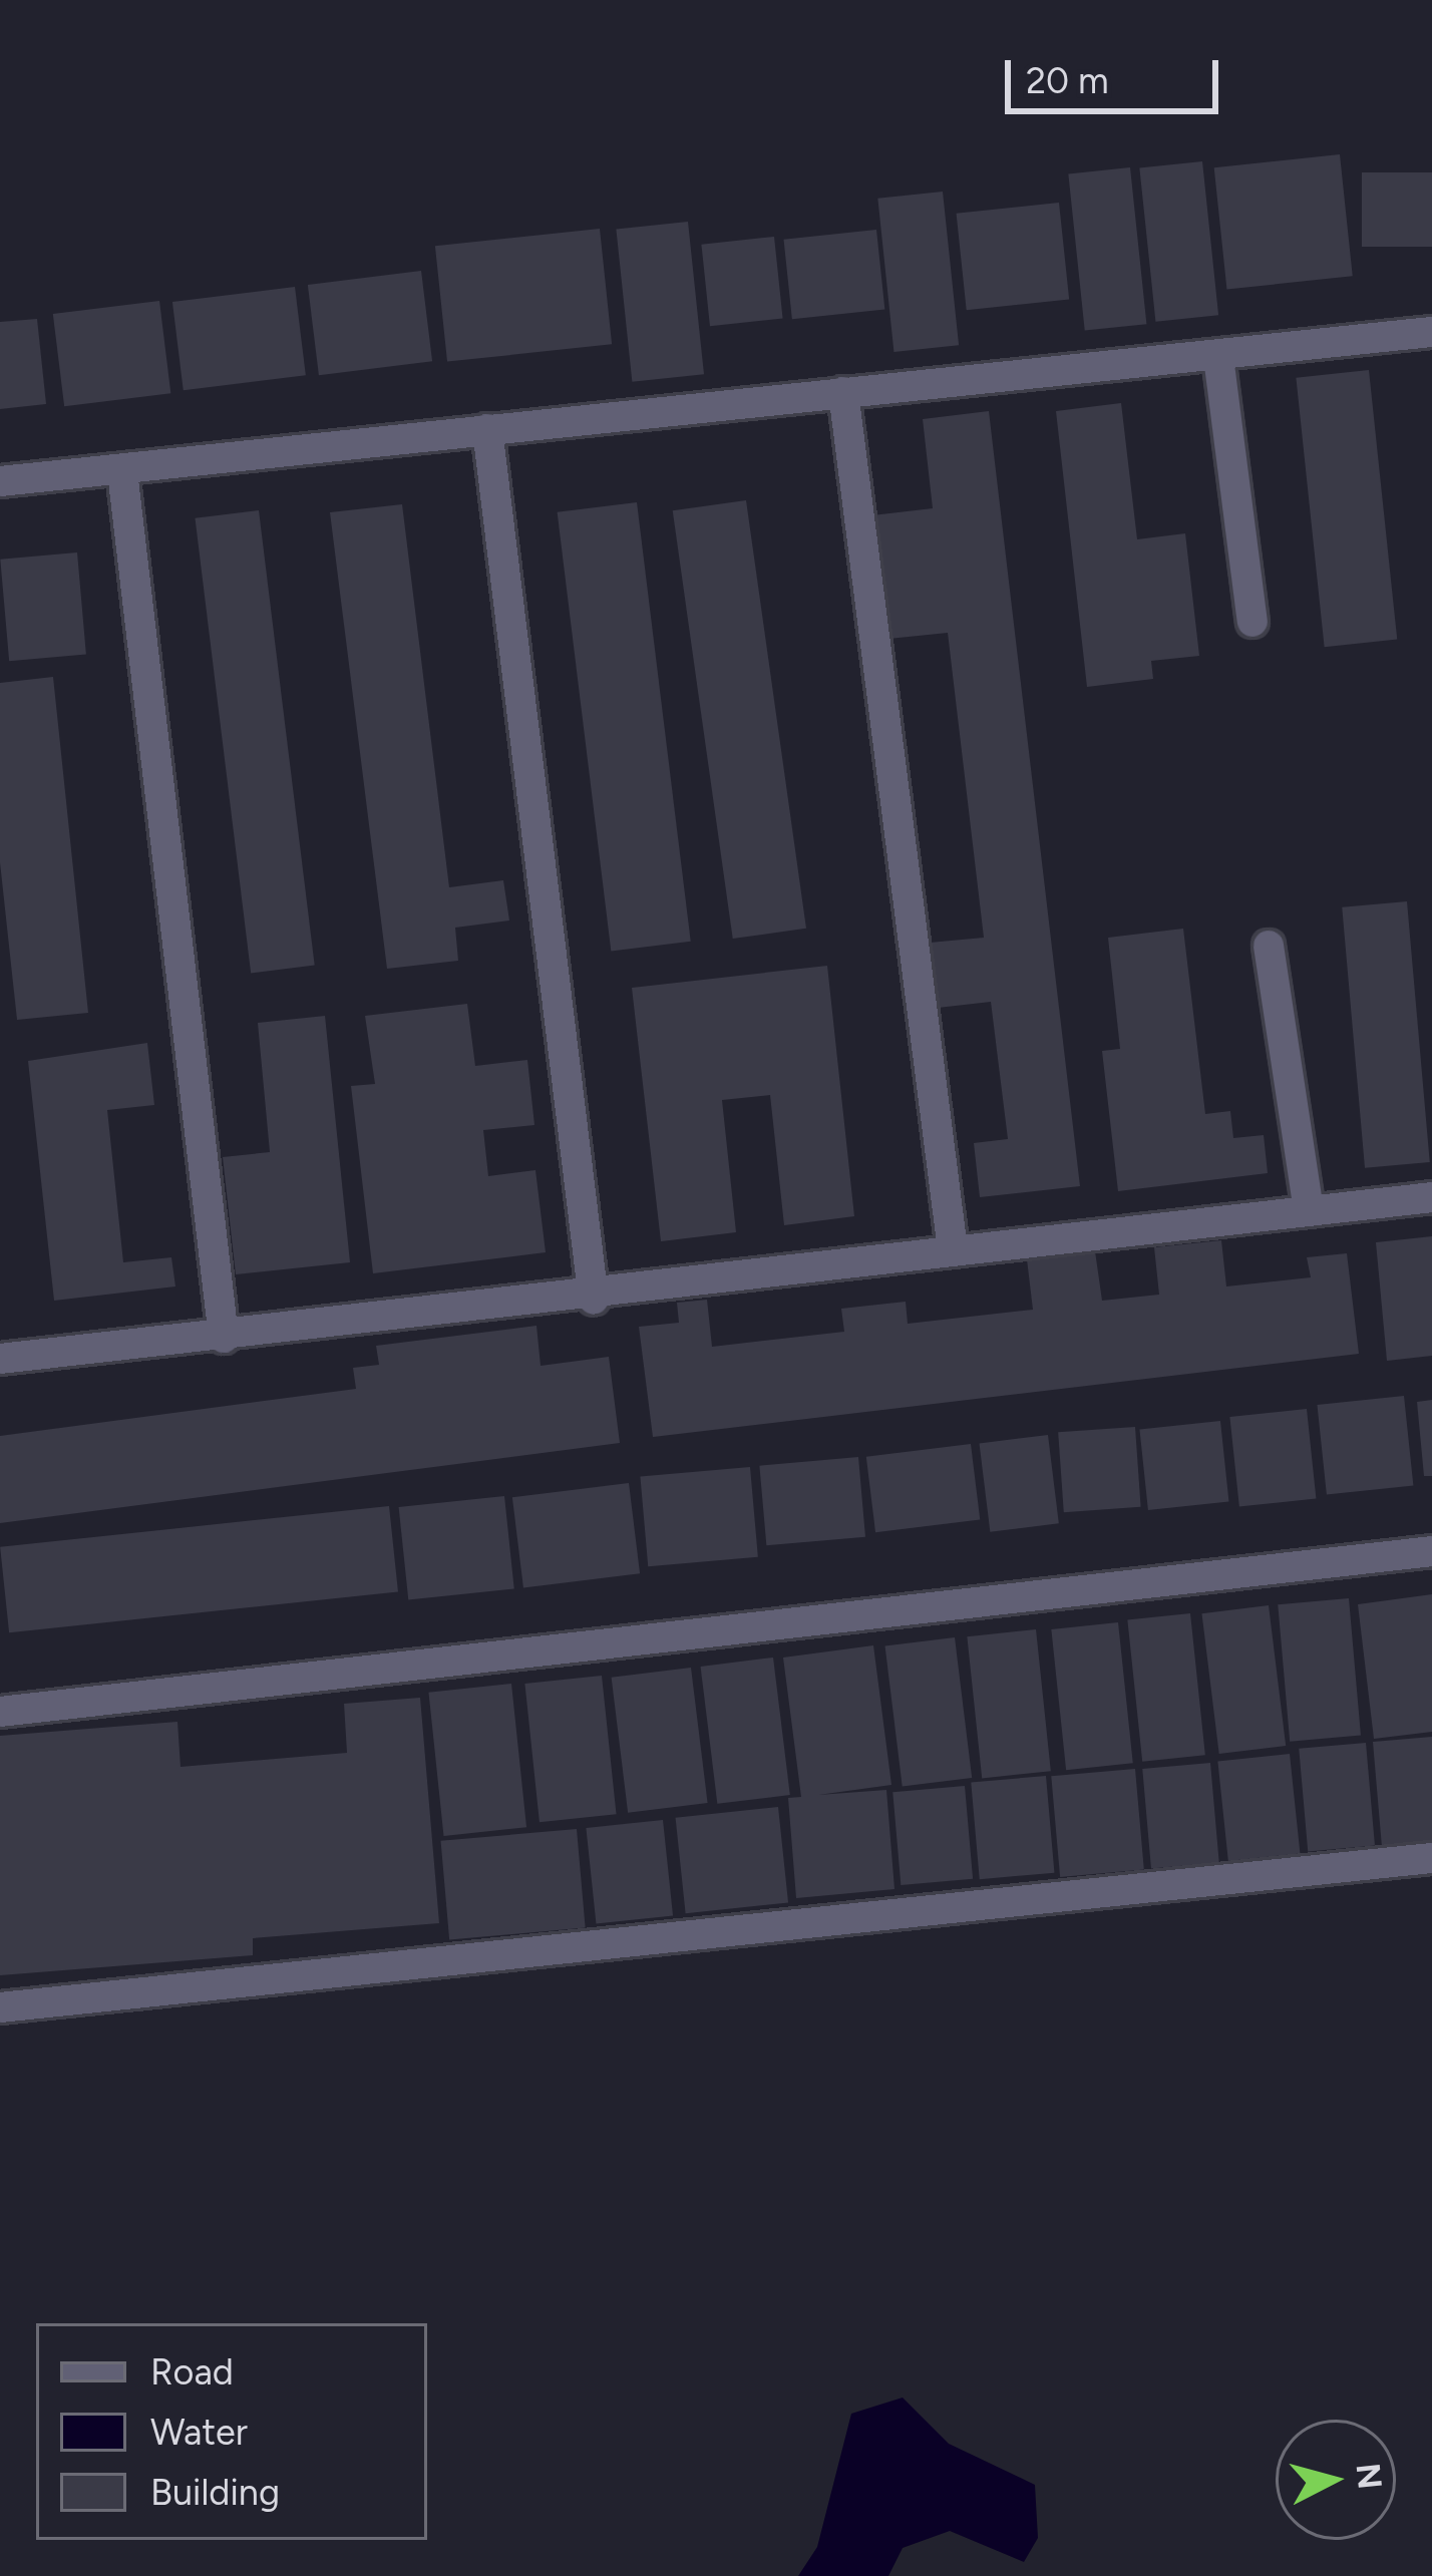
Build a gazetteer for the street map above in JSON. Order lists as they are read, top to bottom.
{
  "legend": ["Road", "Water", "Building"],
  "scale_bar": "20 m",
  "north": "right"
}
